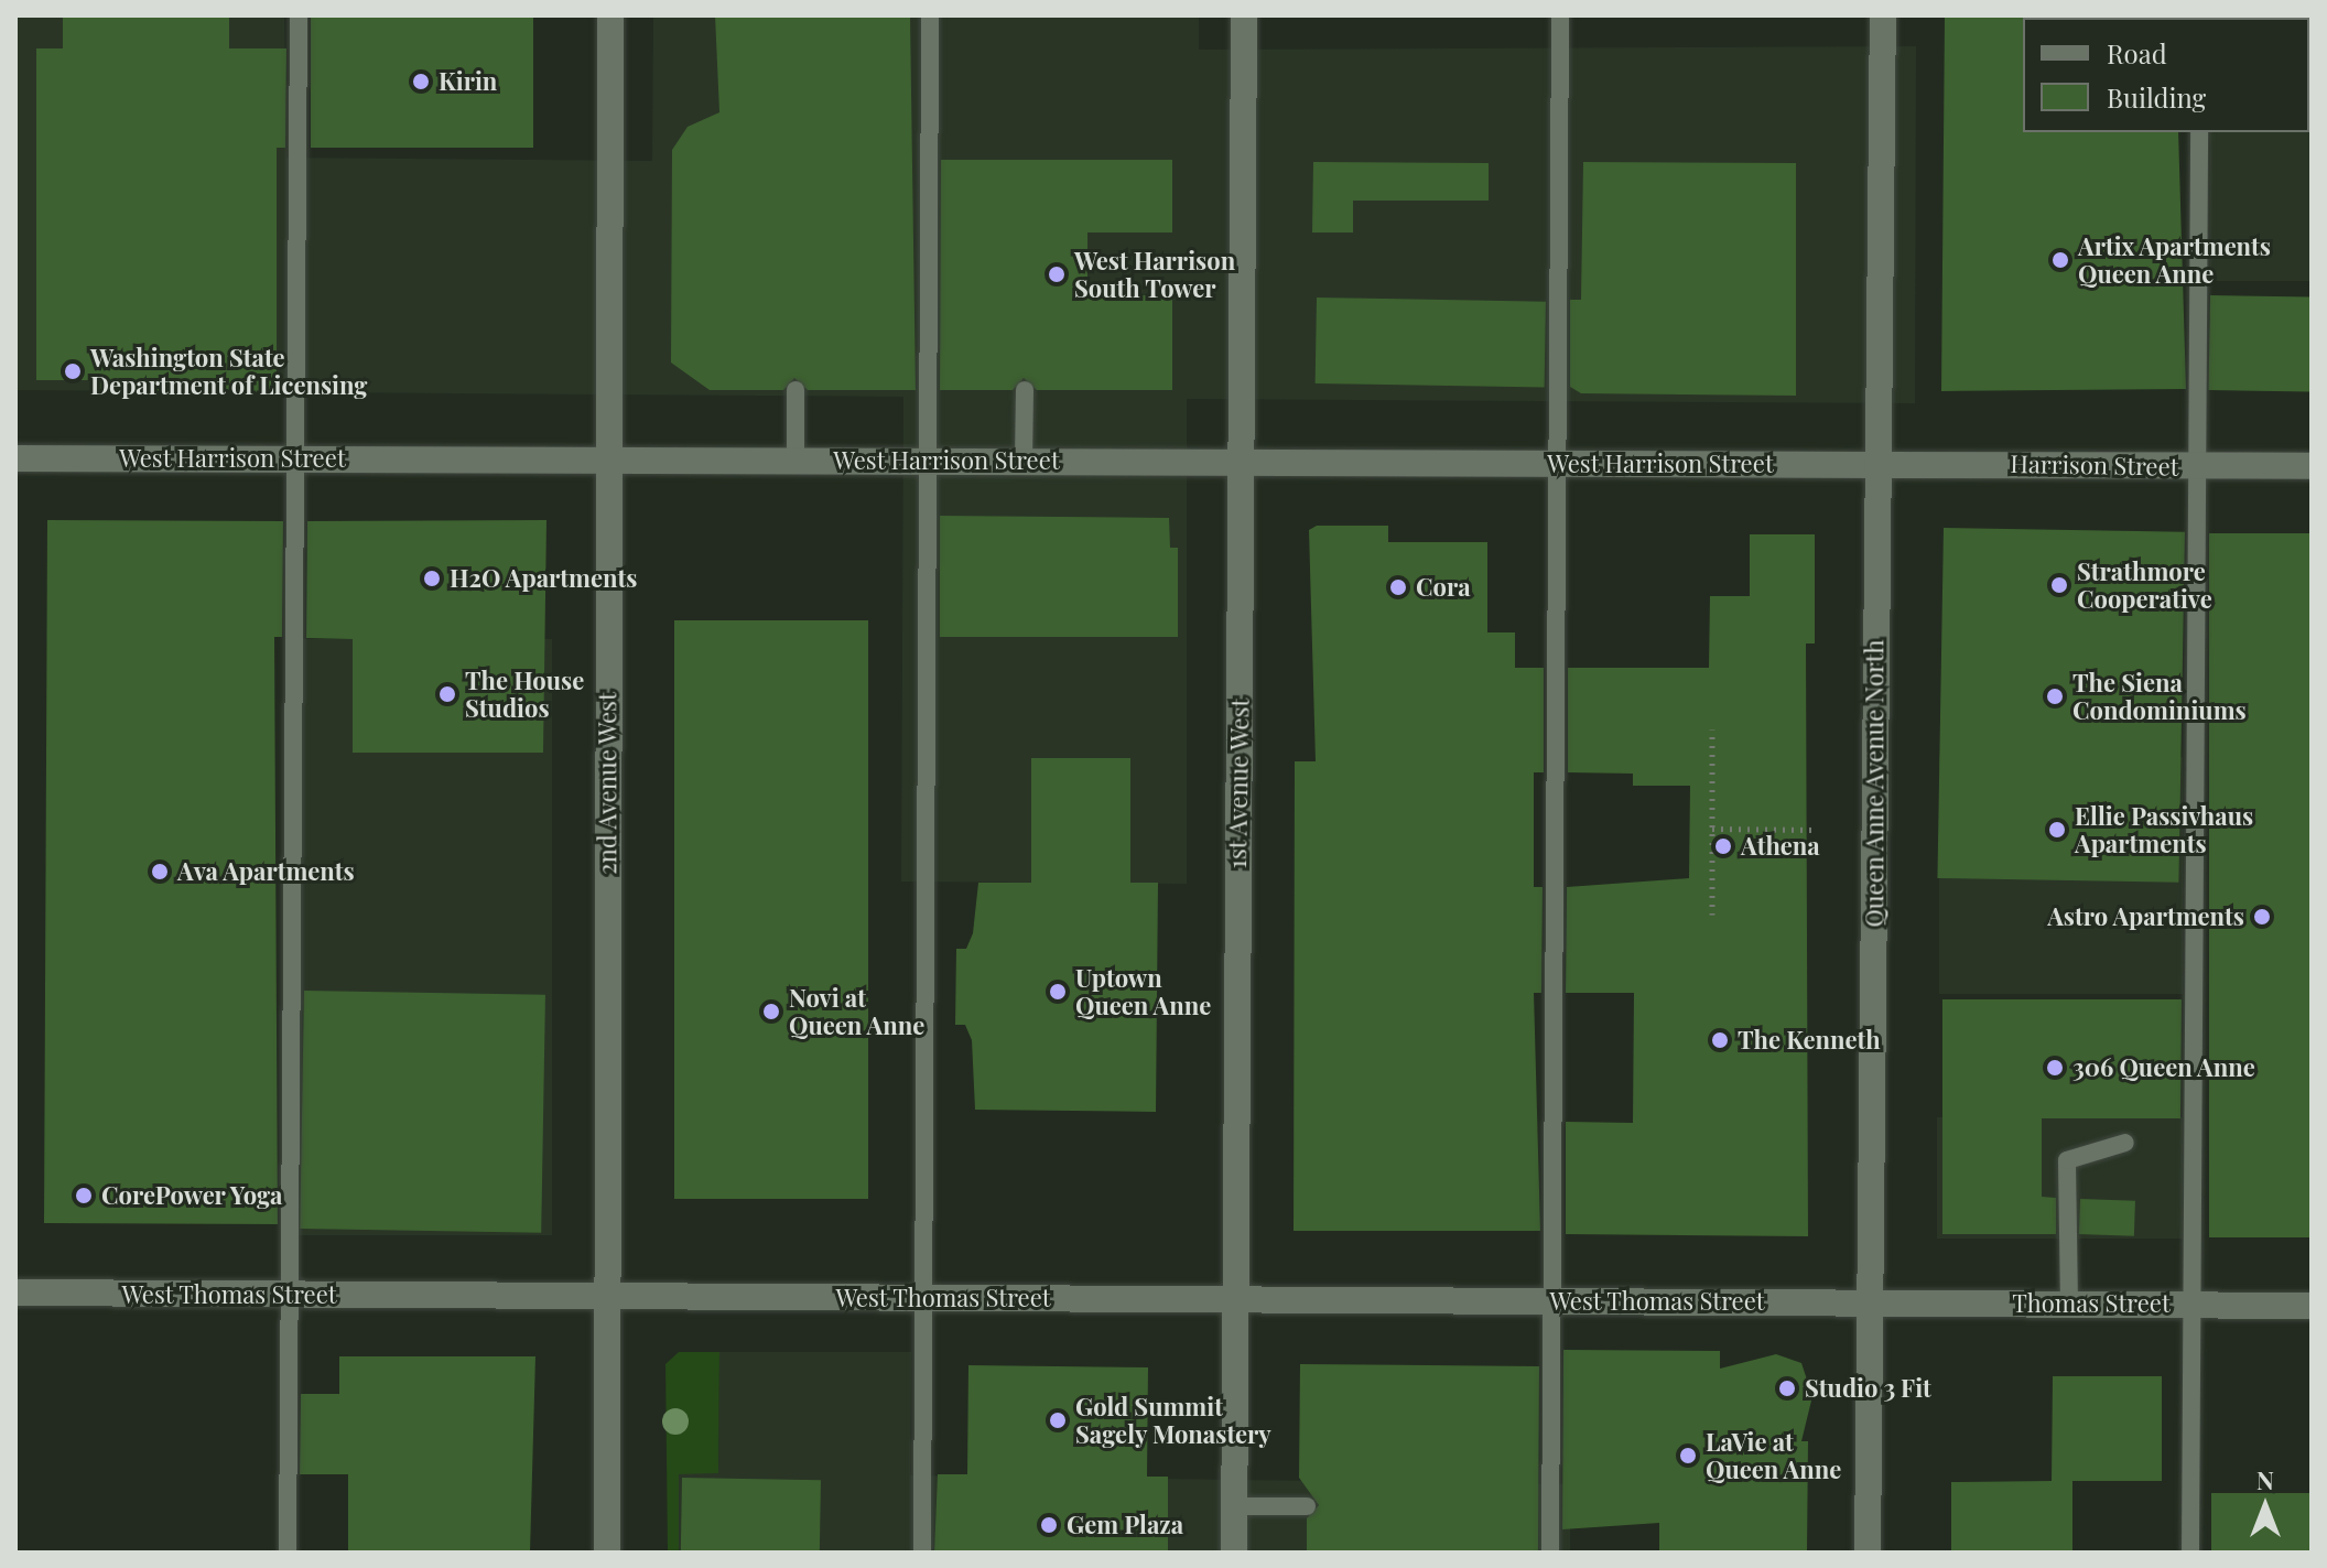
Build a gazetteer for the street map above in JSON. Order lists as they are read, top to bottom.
{
  "streets": {
    "street": [
      "West Harrison Street",
      "Harrison Street",
      "2nd Avenue West",
      "1st Avenue West",
      "Queen Anne Avenue North",
      "West Thomas Street",
      "Thomas Street"
    ]
  },
  "crossings": [
    ["West Harrison Street", "Harrison Street"],
    ["West Harrison Street", "2nd Avenue West"],
    ["West Harrison Street", "1st Avenue West"],
    ["West Harrison Street", "Queen Anne Avenue North"],
    ["Harrison Street", "Queen Anne Avenue North"],
    ["2nd Avenue West", "West Thomas Street"],
    ["1st Avenue West", "West Thomas Street"],
    ["Queen Anne Avenue North", "West Thomas Street"],
    ["Queen Anne Avenue North", "Thomas Street"],
    ["West Thomas Street", "Thomas Street"]
  ],
  "places": [
    "Kirin",
    "Artix Apartments Queen Anne",
    "West Harrison South Tower",
    "Washington State Department of Licensing",
    "H2O Apartments",
    "Strathmore Cooperative",
    "Cora",
    "The House Studios",
    "The Siena Condominiums",
    "Ellie Passivhaus Apartments",
    "Athena",
    "Ava Apartments",
    "Astro Apartments",
    "Uptown Queen Anne",
    "Novi at Queen Anne",
    "The Kenneth",
    "306 Queen Anne",
    "CorePower Yoga",
    "Studio 3 Fit",
    "Gold Summit Sagely Monastery",
    "LaVie at Queen Anne",
    "Gem Plaza"
  ],
  "legend": ["Road", "Building"],
  "north": "top"
}
